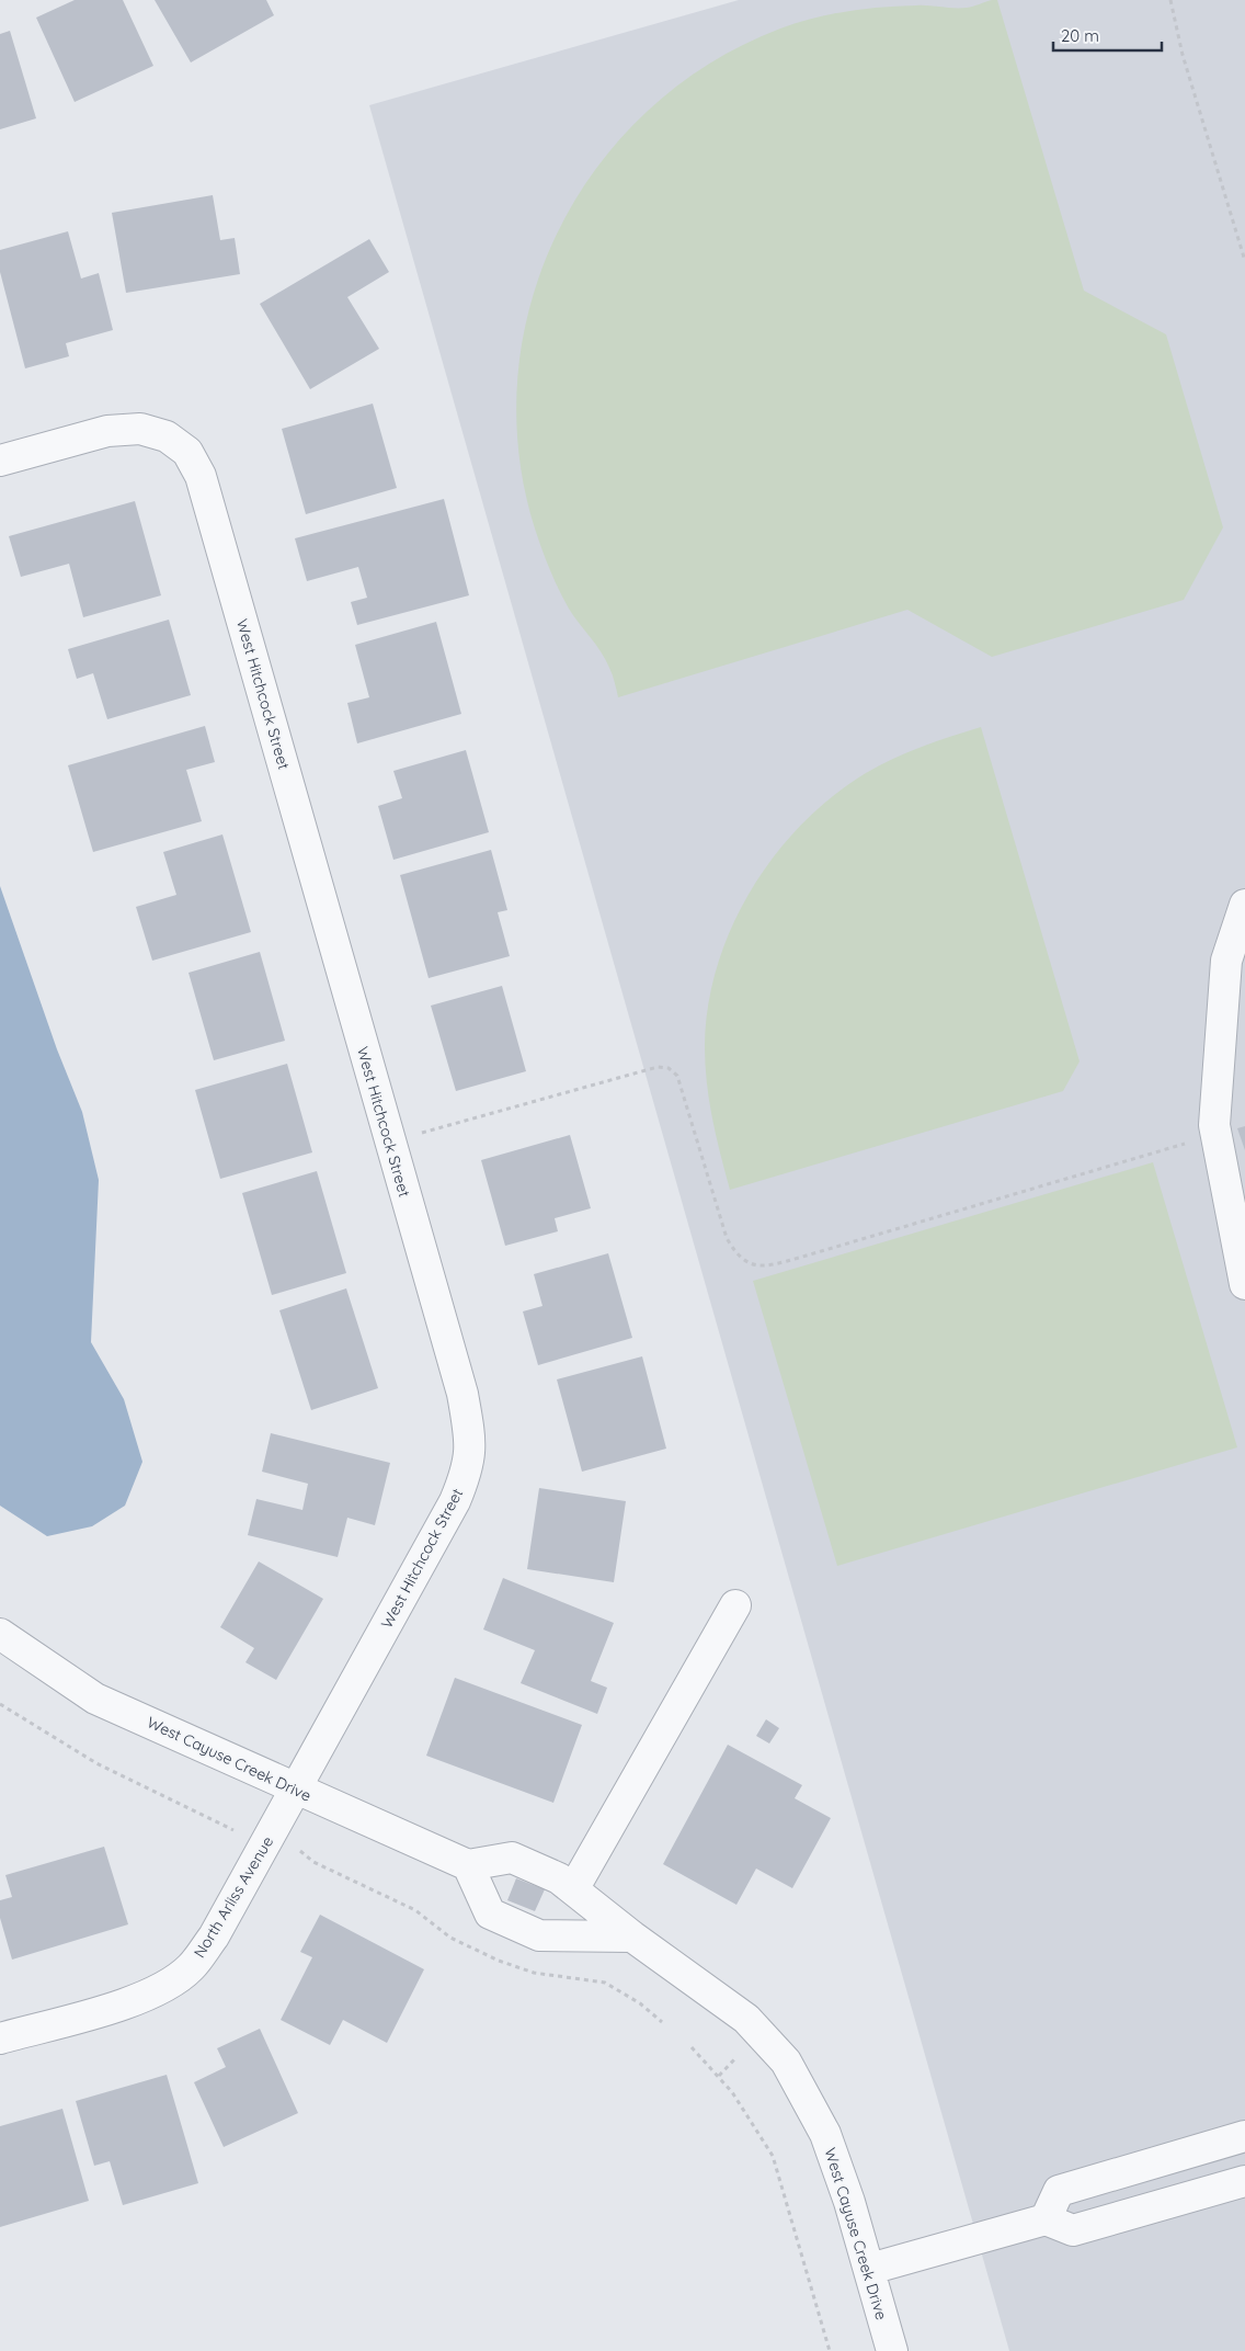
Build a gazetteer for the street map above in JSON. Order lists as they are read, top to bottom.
{
  "streets": {
    "street": ["West Hitchcock Street", "West Cayuse Creek Drive", "North Arliss Avenue"]
  },
  "crossings": [
    ["West Hitchcock Street", "West Cayuse Creek Drive"],
    ["West Hitchcock Street", "North Arliss Avenue"],
    ["West Cayuse Creek Drive", "North Arliss Avenue"]
  ],
  "scale_bar": "20 m"
}
